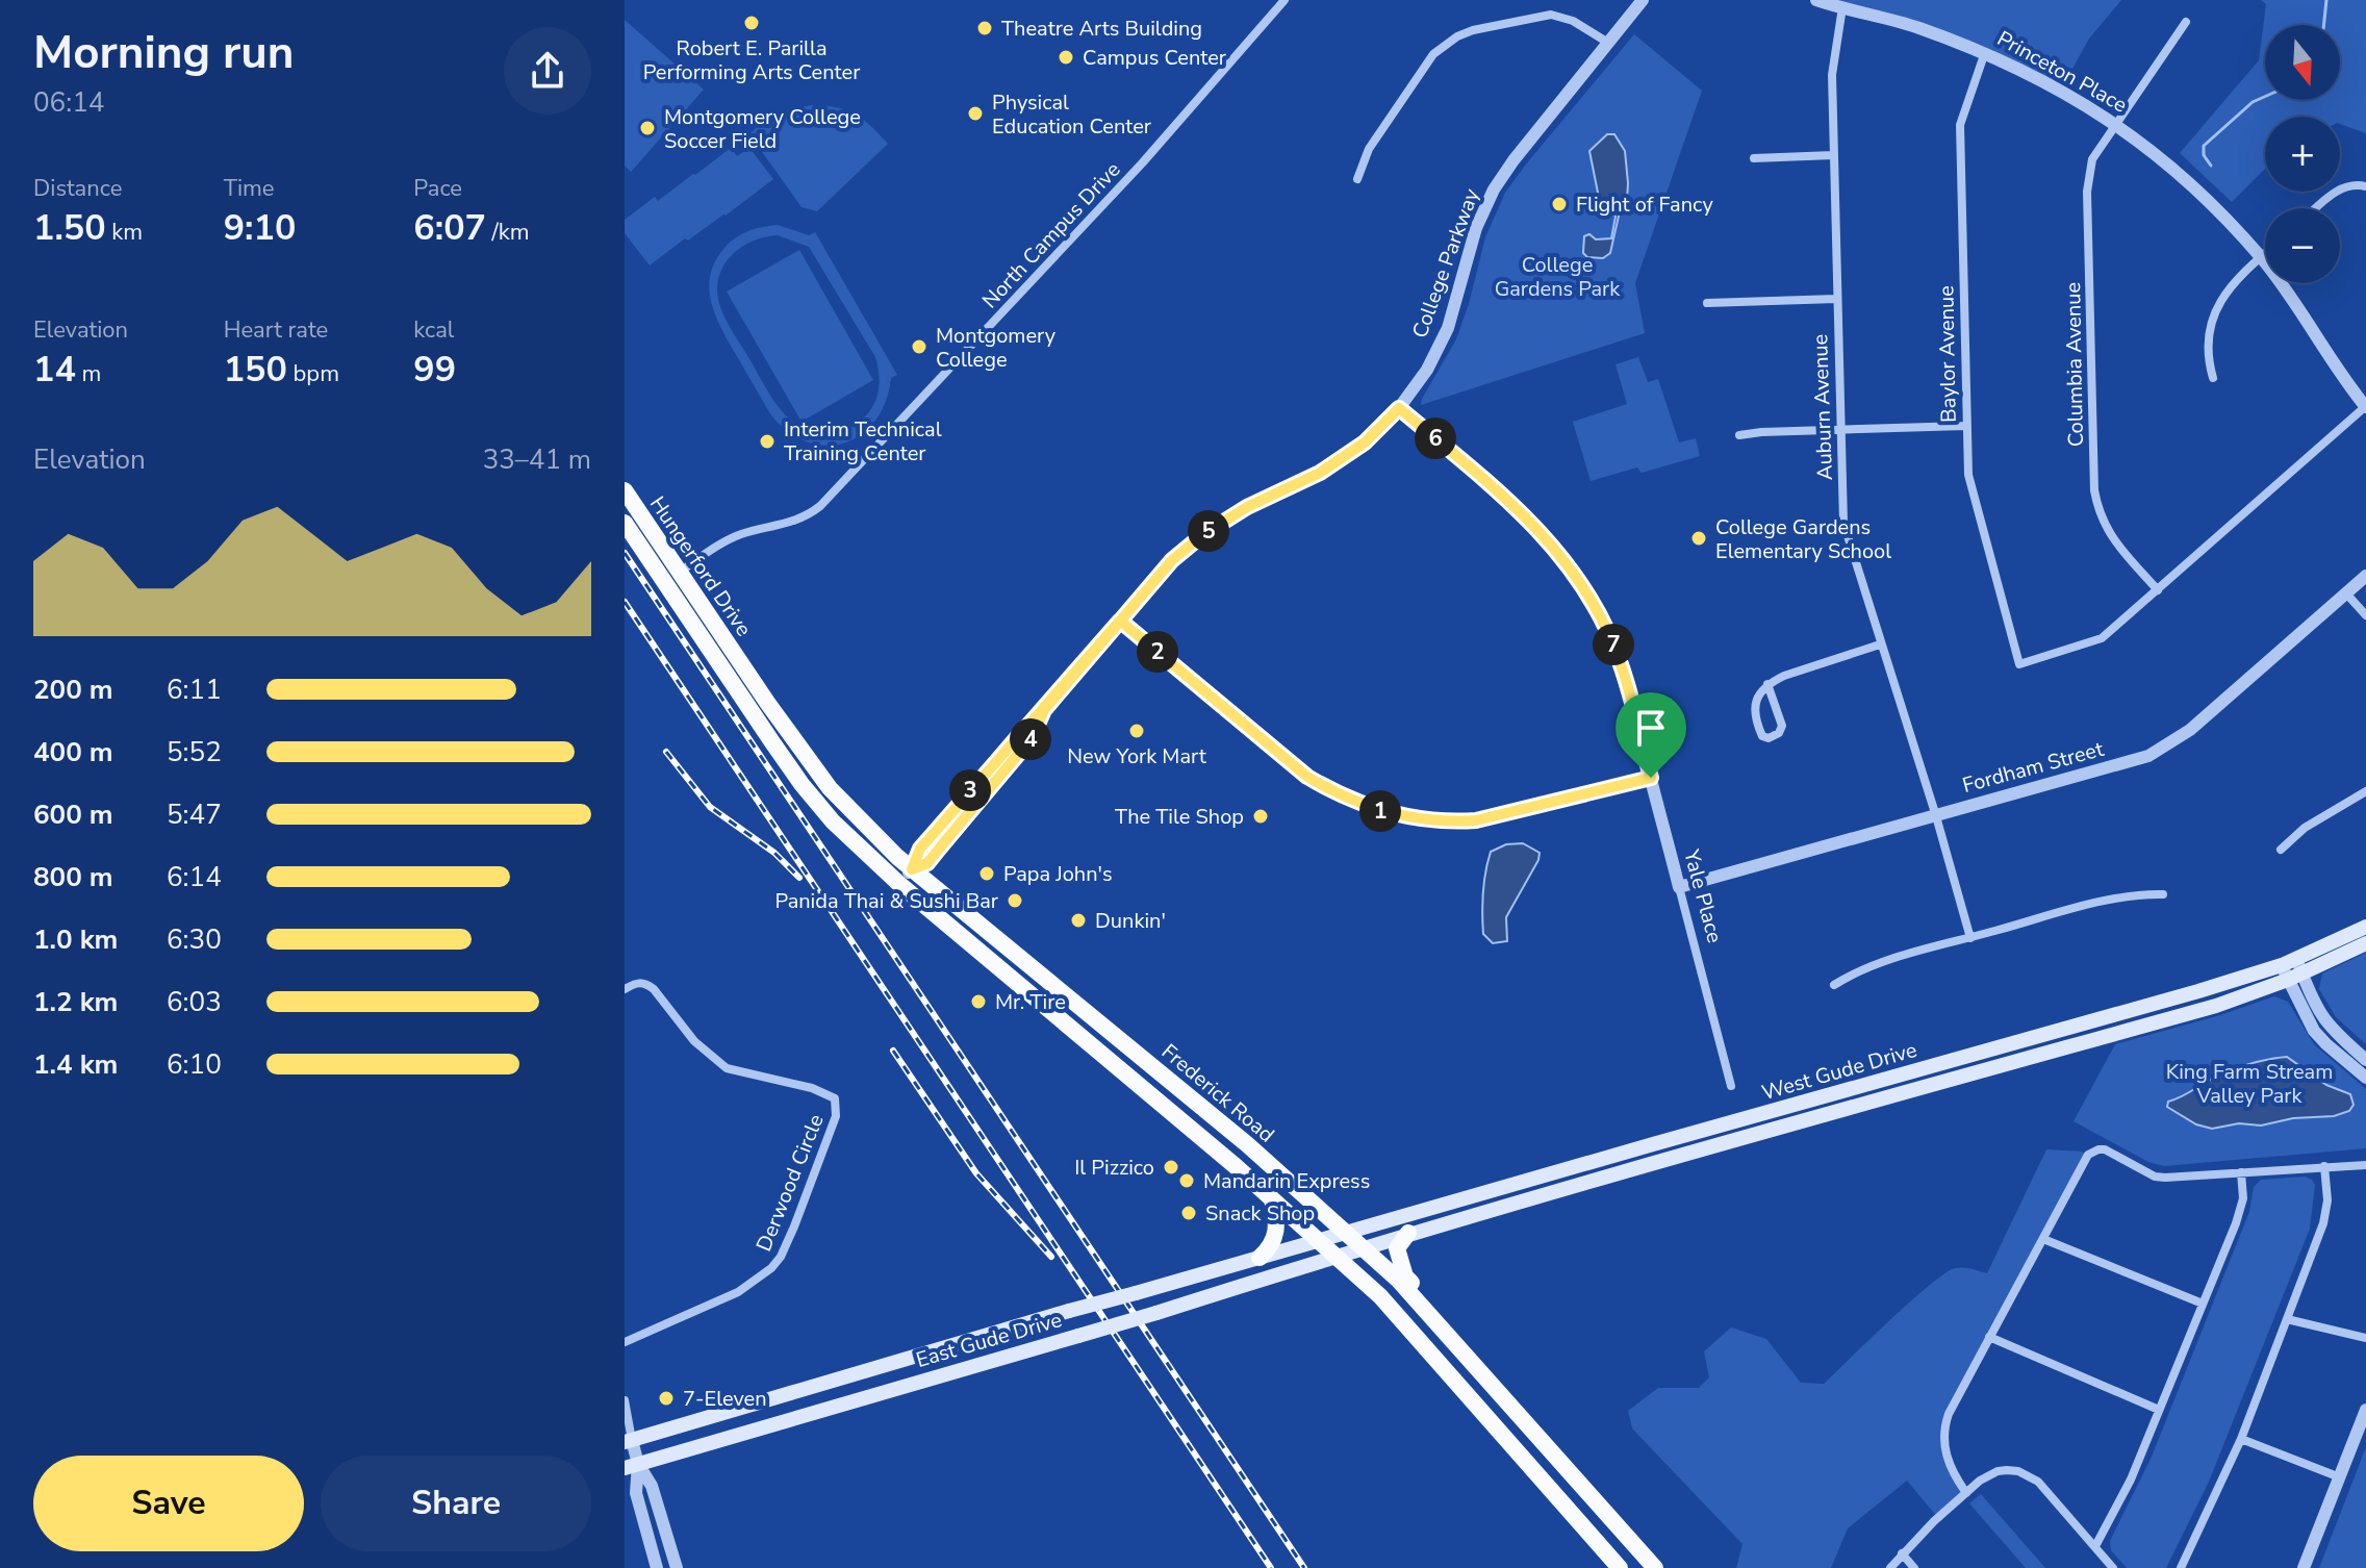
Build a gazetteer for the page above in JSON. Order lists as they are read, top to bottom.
{
  "streets": {
    "main road": [
      "Hungerford Drive",
      "West Gude Drive",
      "Frederick Road",
      "East Gude Drive"
    ],
    "street": [
      "Princeton Place",
      "North Campus Drive",
      "College Parkway",
      "Baylor Avenue",
      "Columbia Avenue",
      "Auburn Avenue",
      "Fordham Street",
      "Yale Place",
      "Derwood Circle"
    ]
  },
  "crossings": [
    ["Princeton Place", "Baylor Avenue"],
    ["Princeton Place", "Columbia Avenue"],
    ["Princeton Place", "Auburn Avenue"],
    ["North Campus Drive", "Hungerford Drive"],
    ["College Parkway", "Hungerford Drive"],
    ["College Parkway", "Yale Place"],
    ["College Parkway", "Frederick Road"],
    ["Baylor Avenue", "Columbia Avenue"],
    ["Auburn Avenue", "Fordham Street"],
    ["Hungerford Drive", "Frederick Road"],
    ["Fordham Street", "Yale Place"],
    ["West Gude Drive", "Frederick Road"],
    ["West Gude Drive", "East Gude Drive"],
    ["Frederick Road", "East Gude Drive"]
  ],
  "parks": ["College Gardens Park", "King Farm Stream Valley Park"],
  "places": [
    "Robert E. Parilla Performing Arts Center",
    "Theatre Arts Building",
    "Campus Center",
    "Physical Education Center",
    "Montgomery College Soccer Field",
    "Flight of Fancy",
    "Montgomery College",
    "Interim Technical Training Center",
    "College Gardens Elementary School",
    "New York Mart",
    "The Tile Shop",
    "Papa John's",
    "Panida Thai & Sushi Bar",
    "Dunkin'",
    "Mr. Tire",
    "Il Pizzico",
    "Mandarin Express",
    "Snack Shop",
    "7-Eleven"
  ],
  "north": "bottom",
  "page": {
    "heading": ["Morning run", "06:14"],
    "map_buttons": ["+", "−"],
    "stats": [
      ["Distance", "1.50 km"],
      ["Time", "9:10"],
      ["Pace", "6:07 /km"],
      ["Elevation", "14 m"],
      ["Heart rate", "150 bpm"],
      ["kcal", "99"]
    ],
    "pins": [
      "6",
      "5",
      "7",
      "2",
      "4",
      "3",
      "1"
    ],
    "chart": ["Elevation", "33–41 m"],
    "list": [
      {
        "name": "200 m",
        "note": "6:11"
      },
      {
        "name": "400 m",
        "note": "5:52"
      },
      {
        "name": "600 m",
        "note": "5:47"
      },
      {
        "name": "800 m",
        "note": "6:14"
      },
      {
        "name": "1.0 km",
        "note": "6:30"
      },
      {
        "name": "1.2 km",
        "note": "6:03"
      },
      {
        "name": "1.4 km",
        "note": "6:10"
      }
    ],
    "buttons": ["Save", "Share"]
  }
}
